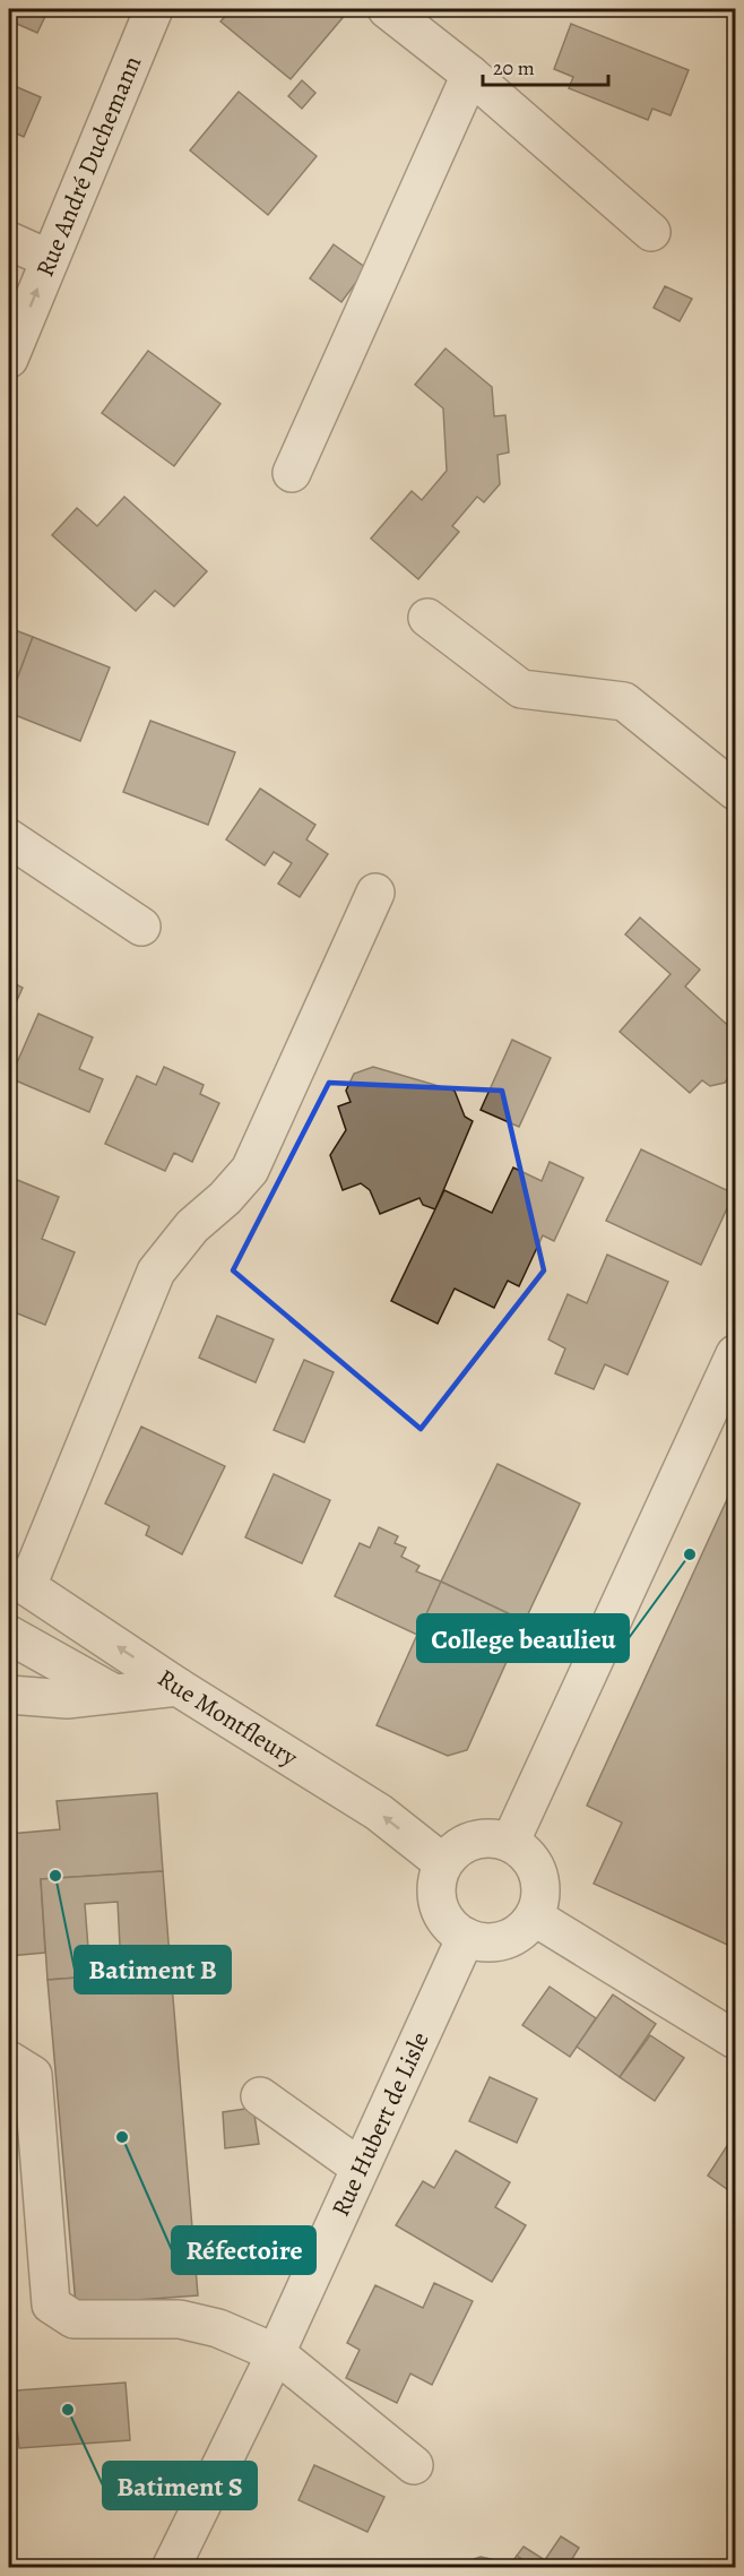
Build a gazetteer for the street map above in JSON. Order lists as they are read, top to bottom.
{
  "streets": {
    "street": ["Rue André Duchemann", "Rue Montfleury", "Rue Hubert de Lisle"]
  },
  "crossings": [
    ["Rue Montfleury", "Rue Hubert de Lisle"]
  ],
  "places": [
    "College beaulieu",
    "Batiment B",
    "Réfectoire",
    "Batiment S"
  ],
  "scale_bar": "20 m"
}
